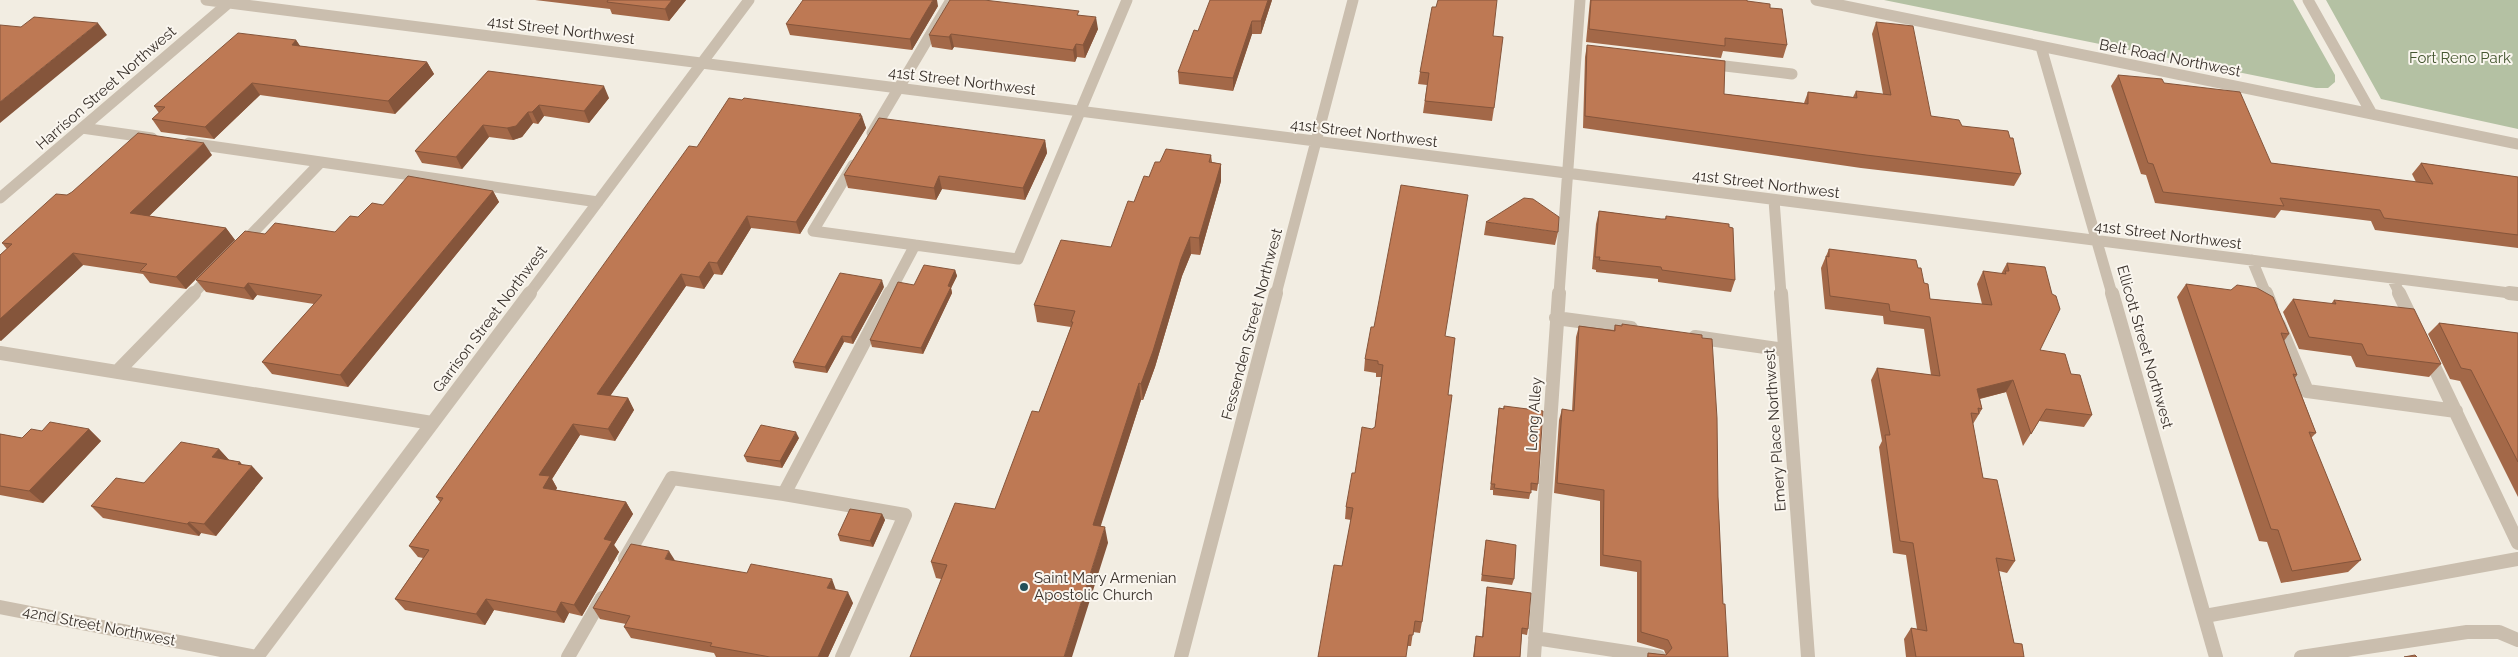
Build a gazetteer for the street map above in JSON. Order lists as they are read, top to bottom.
{
  "streets": {
    "street": [
      "41st Street Northwest",
      "Belt Road Northwest",
      "Harrison Street Northwest",
      "Garrison Street Northwest",
      "Fessenden Street Northwest",
      "Ellicott Street Northwest",
      "Long Alley",
      "Emery Place Northwest",
      "42nd Street Northwest"
    ]
  },
  "crossings": [
    ["41st Street Northwest", "Harrison Street Northwest"],
    ["41st Street Northwest", "Garrison Street Northwest"],
    ["41st Street Northwest", "Fessenden Street Northwest"],
    ["41st Street Northwest", "Ellicott Street Northwest"],
    ["41st Street Northwest", "Long Alley"],
    ["41st Street Northwest", "Emery Place Northwest"],
    ["Belt Road Northwest", "Ellicott Street Northwest"],
    ["Garrison Street Northwest", "42nd Street Northwest"]
  ],
  "parks": ["Fort Reno Park"],
  "places": ["Saint Mary Armenian Apostolic Church"]
}
